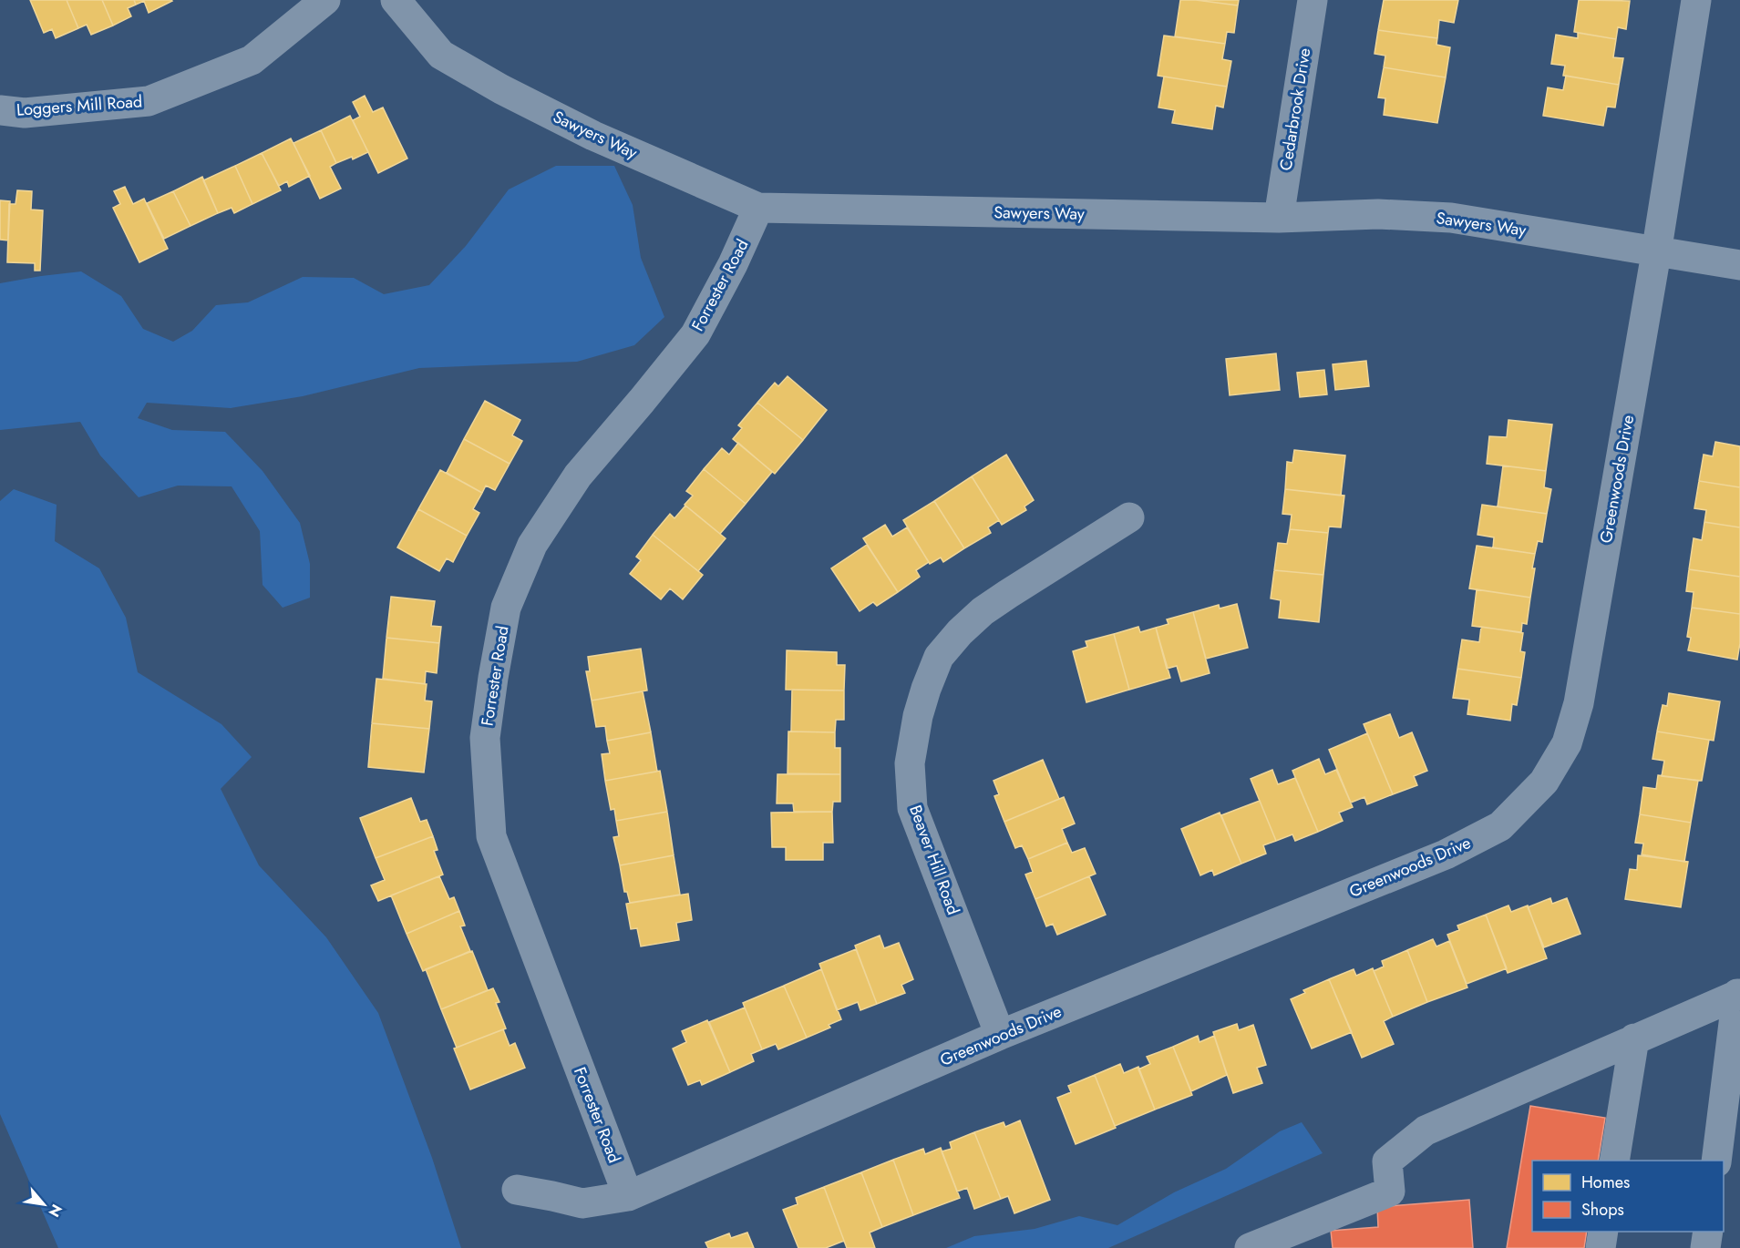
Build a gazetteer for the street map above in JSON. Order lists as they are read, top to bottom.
{
  "streets": {
    "street": [
      "Loggers Mill Road",
      "Cedarbrook Drive",
      "Sawyers Way",
      "Forrester Road",
      "Greenwoods Drive",
      "Beaver Hill Road"
    ]
  },
  "crossings": [
    ["Cedarbrook Drive", "Sawyers Way"],
    ["Sawyers Way", "Forrester Road"],
    ["Sawyers Way", "Greenwoods Drive"],
    ["Forrester Road", "Greenwoods Drive"],
    ["Greenwoods Drive", "Beaver Hill Road"]
  ],
  "legend": ["Homes", "Shops"],
  "north": "bottom right"
}
